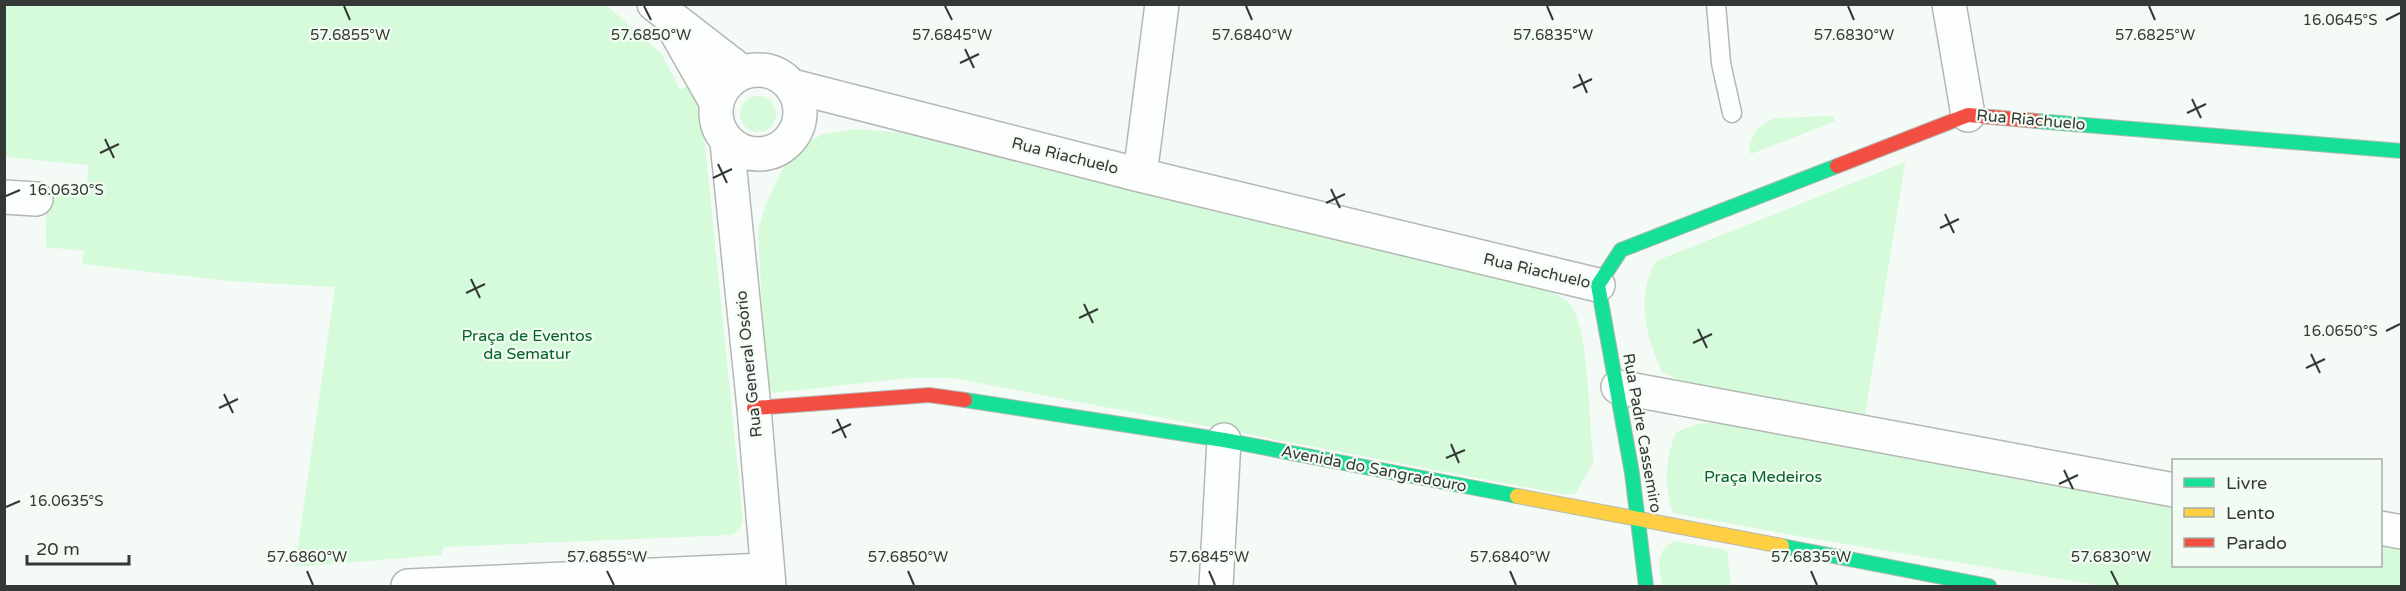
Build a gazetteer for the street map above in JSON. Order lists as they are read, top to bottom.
{
  "streets": {
    "street": [
      "Rua Riachuelo",
      "Rua General Osório",
      "Rua Padre Cassemiro",
      "Avenida do Sangradouro"
    ]
  },
  "crossings": [
    ["Rua Riachuelo", "Rua General Osório"],
    ["Rua Riachuelo", "Rua Padre Cassemiro"],
    ["Rua General Osório", "Avenida do Sangradouro"],
    ["Rua Padre Cassemiro", "Avenida do Sangradouro"]
  ],
  "parks": ["Praça de Eventos da Sematur", "Praça Medeiros"],
  "legend": ["Livre", "Lento", "Parado"],
  "scale_bar": "20 m",
  "coordinates": [
    "16.0645°S",
    "57.6830°W",
    "57.6825°W",
    "57.6855°W",
    "57.6850°W",
    "57.6845°W",
    "57.6840°W",
    "57.6835°W",
    "16.0630°S",
    "16.0650°S",
    "16.0635°S",
    "57.6860°W"
  ]
}
